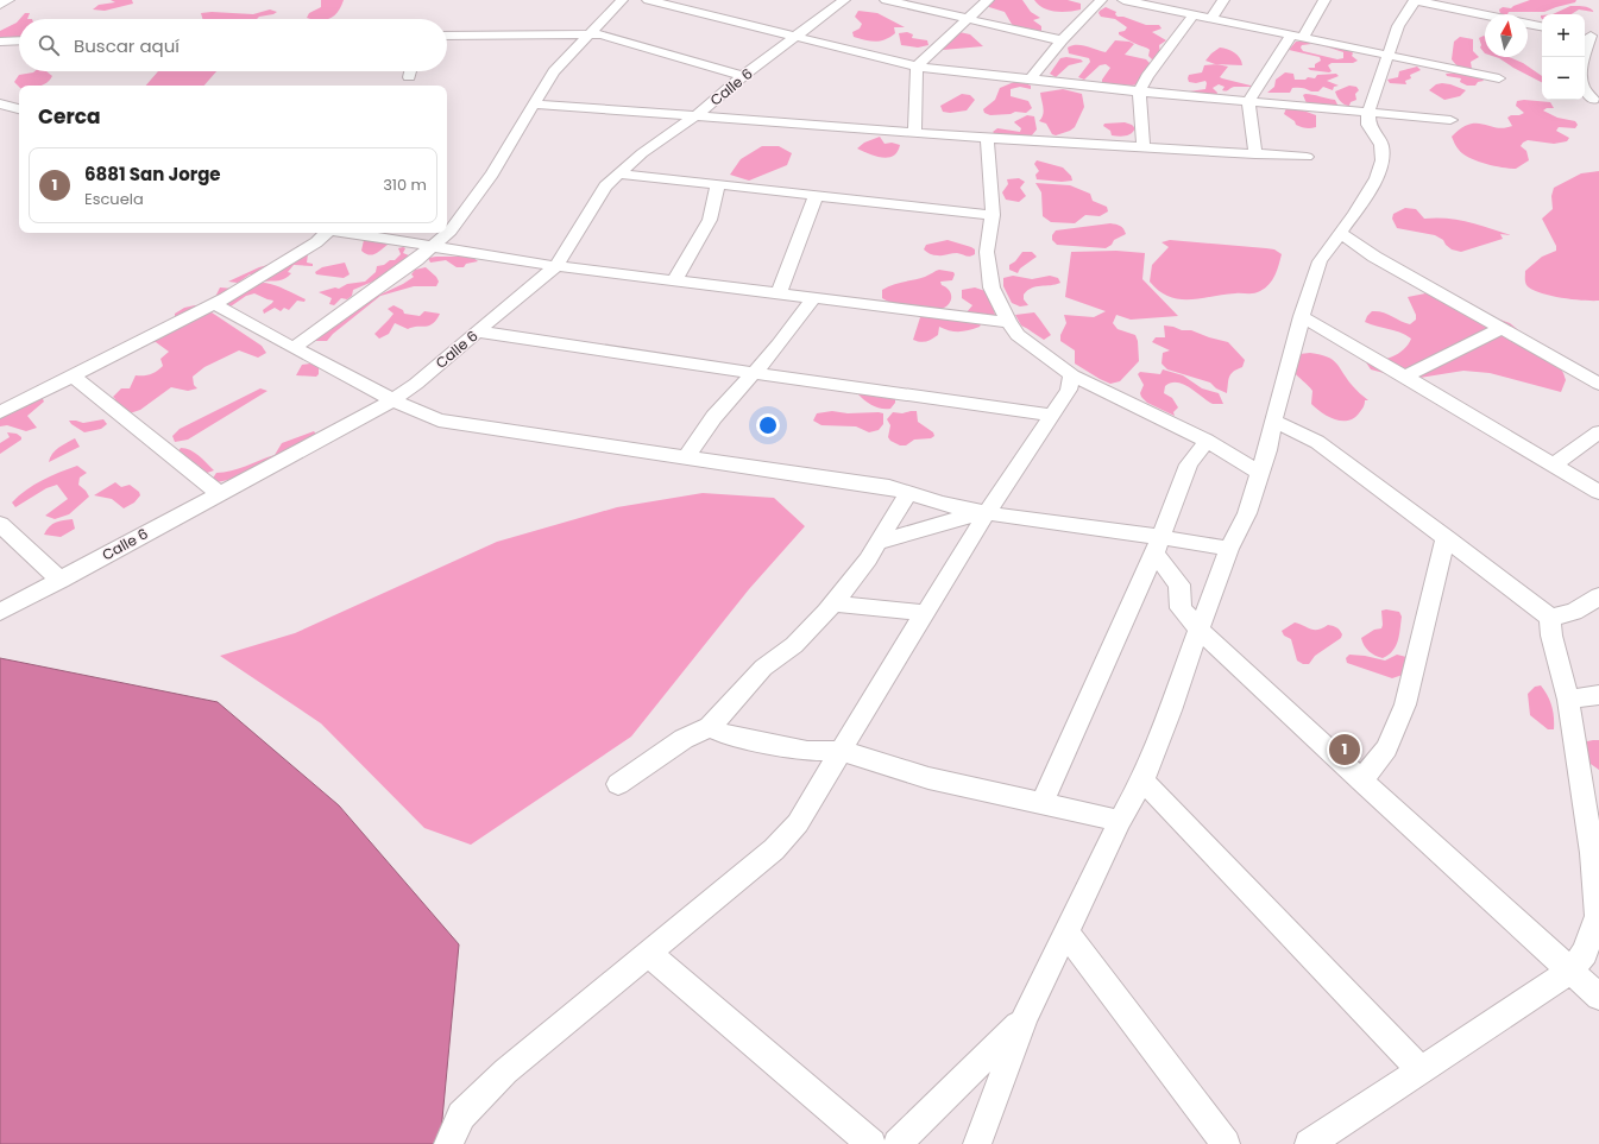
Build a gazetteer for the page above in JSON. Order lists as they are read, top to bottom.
{
  "streets": {
    "street": ["Calle 6"]
  },
  "north": "top",
  "page": {
    "map_buttons": ["+", "−"],
    "search": "Buscar aquí",
    "heading": "Cerca",
    "list": [
      {
        "mark": "1",
        "name": "6881 San Jorge",
        "note": "Escuela",
        "value": "310 m"
      }
    ],
    "pins": "1"
  }
}
